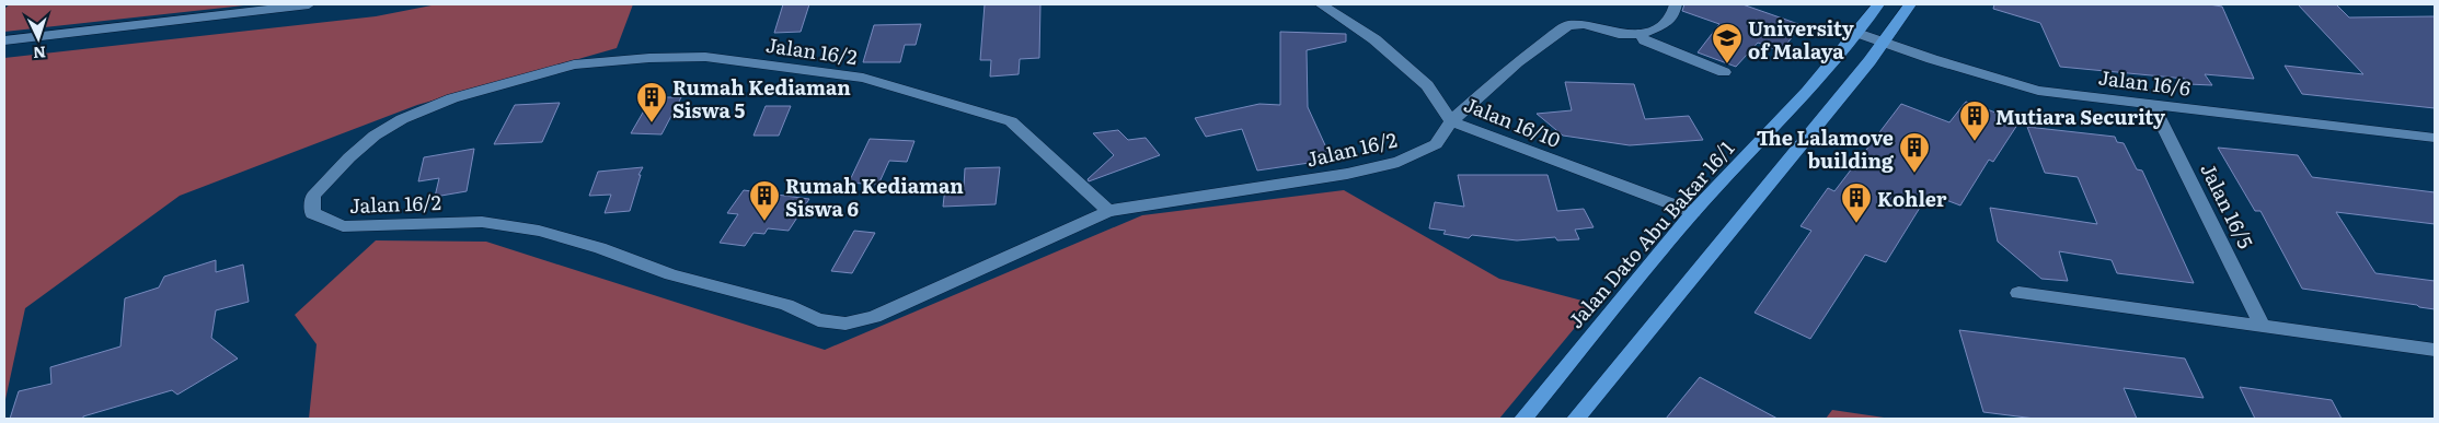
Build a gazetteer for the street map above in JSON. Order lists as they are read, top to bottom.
{
  "streets": {
    "main road": ["Jalan Dato Abu Bakar 16/1"],
    "street": [
      "Jalan 16/2",
      "Jalan 16/6",
      "Jalan 16/10",
      "Jalan 16/5"
    ]
  },
  "crossings": [
    ["Jalan 16/2", "Jalan 16/10"],
    ["Jalan 16/6", "Jalan 16/5"],
    ["Jalan 16/6", "Jalan Dato Abu Bakar 16/1"],
    ["Jalan 16/10", "Jalan Dato Abu Bakar 16/1"]
  ],
  "places": {
    "school or university": ["University of Malaya"],
    "building": [
      "Rumah Kediaman Siswa 5",
      "Mutiara Security",
      "The Lalamove building",
      "Rumah Kediaman Siswa 6",
      "Kohler"
    ]
  },
  "north": "bottom"
}
